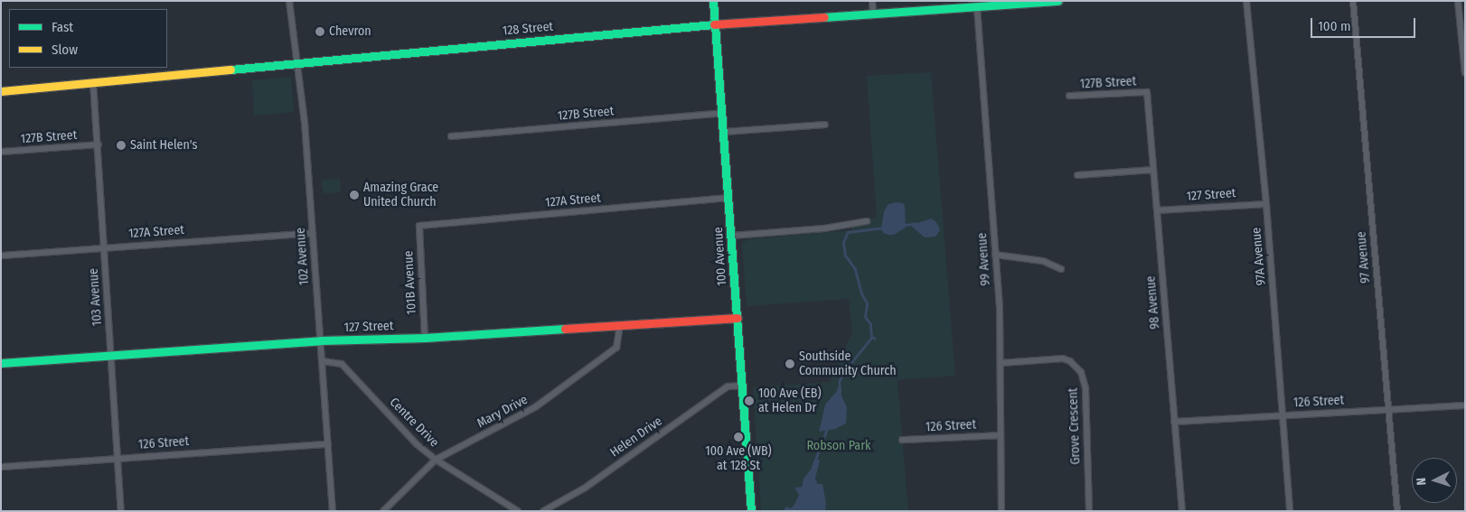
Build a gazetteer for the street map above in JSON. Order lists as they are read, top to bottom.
{
  "streets": {
    "street": [
      "128 Street",
      "127B Street",
      "127 Street",
      "127A Street",
      "102 Avenue",
      "100 Avenue",
      "97A Avenue",
      "97 Avenue",
      "99 Avenue",
      "101B Avenue",
      "103 Avenue",
      "98 Avenue",
      "126 Street",
      "Mary Drive",
      "Centre Drive",
      "Grove Crescent",
      "Helen Drive"
    ]
  },
  "crossings": [
    ["128 Street", "102 Avenue"],
    ["128 Street", "100 Avenue"],
    ["128 Street", "99 Avenue"],
    ["128 Street", "103 Avenue"],
    ["127B Street", "100 Avenue"],
    ["127B Street", "103 Avenue"],
    ["127B Street", "98 Avenue"],
    ["127 Street", "102 Avenue"],
    ["127 Street", "100 Avenue"],
    ["127 Street", "97A Avenue"],
    ["127 Street", "101B Avenue"],
    ["127 Street", "103 Avenue"],
    ["127 Street", "98 Avenue"],
    ["127 Street", "Mary Drive"],
    ["127A Street", "102 Avenue"],
    ["127A Street", "100 Avenue"],
    ["127A Street", "101B Avenue"],
    ["127A Street", "103 Avenue"],
    ["102 Avenue", "126 Street"],
    ["102 Avenue", "Centre Drive"],
    ["100 Avenue", "Helen Drive"],
    ["97A Avenue", "126 Street"],
    ["97 Avenue", "126 Street"],
    ["99 Avenue", "126 Street"],
    ["99 Avenue", "Grove Crescent"],
    ["103 Avenue", "126 Street"],
    ["98 Avenue", "126 Street"],
    ["Mary Drive", "Centre Drive"]
  ],
  "parks": ["Robson Park"],
  "places": [
    "Chevron",
    "Saint Helen's",
    "Amazing Grace United Church",
    "Southside Community Church",
    "100 Ave (EB) at Helen Dr",
    "100 Ave (WB) at 128 St"
  ],
  "legend": ["Fast", "Slow"],
  "scale_bar": "100 m",
  "north": "left"
}
